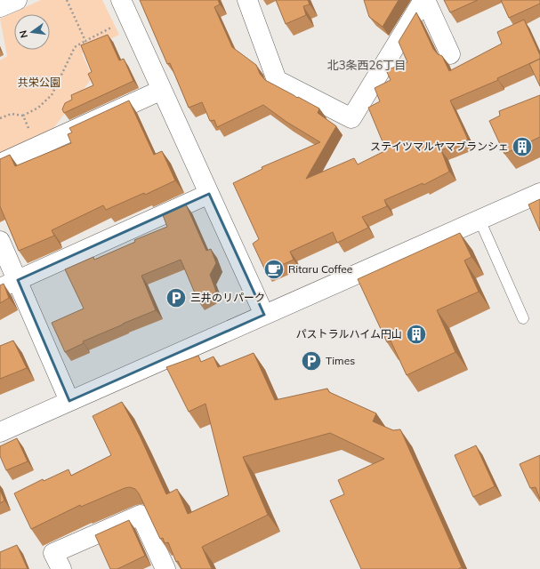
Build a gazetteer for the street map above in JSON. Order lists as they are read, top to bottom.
{
  "districts": ["北3条西26丁目"],
  "parks": ["共栄公園"],
  "places": {
    "building": ["ステイツマルヤマブランシェ", "パストラルハイム円山"],
    "cafe": ["Ritaru Coffee"],
    "parking": ["三井のリパーク", "Times"]
  },
  "north": "left"
}
